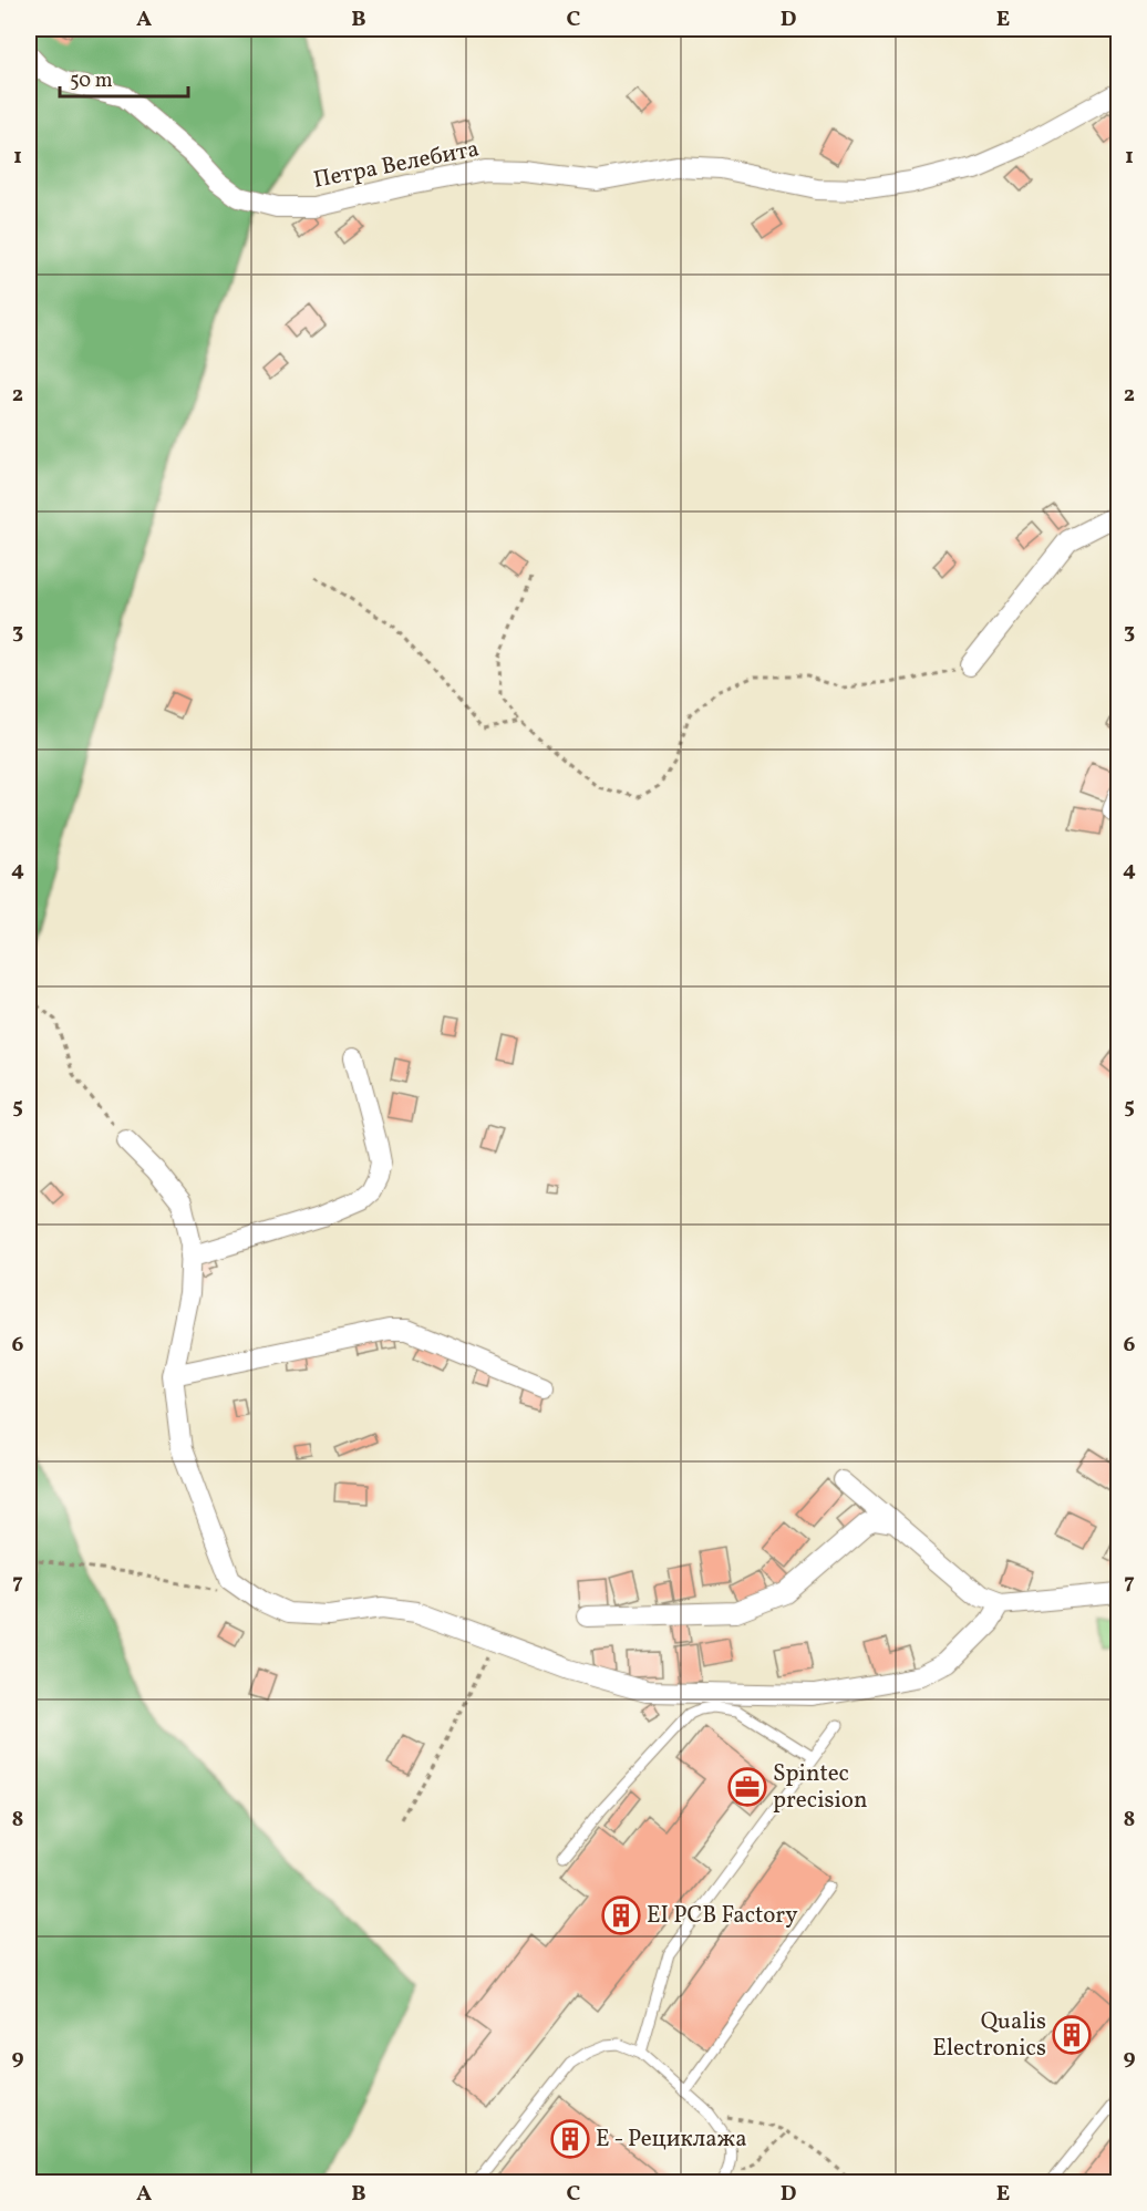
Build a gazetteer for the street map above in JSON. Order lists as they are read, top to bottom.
{
  "streets": {
    "street": ["Петра Велебита"]
  },
  "places": {
    "office": ["Spintec precision"],
    "building": ["EI PCB Factory", "Qualis Electronics", "Е - Рециклажа"]
  },
  "scale_bar": "50 m",
  "grid": {
    "columns": [
      "A",
      "B",
      "C",
      "D",
      "E"
    ],
    "rows": [
      "1",
      "2",
      "3",
      "4",
      "5",
      "6",
      "7",
      "8",
      "9"
    ]
  }
}
